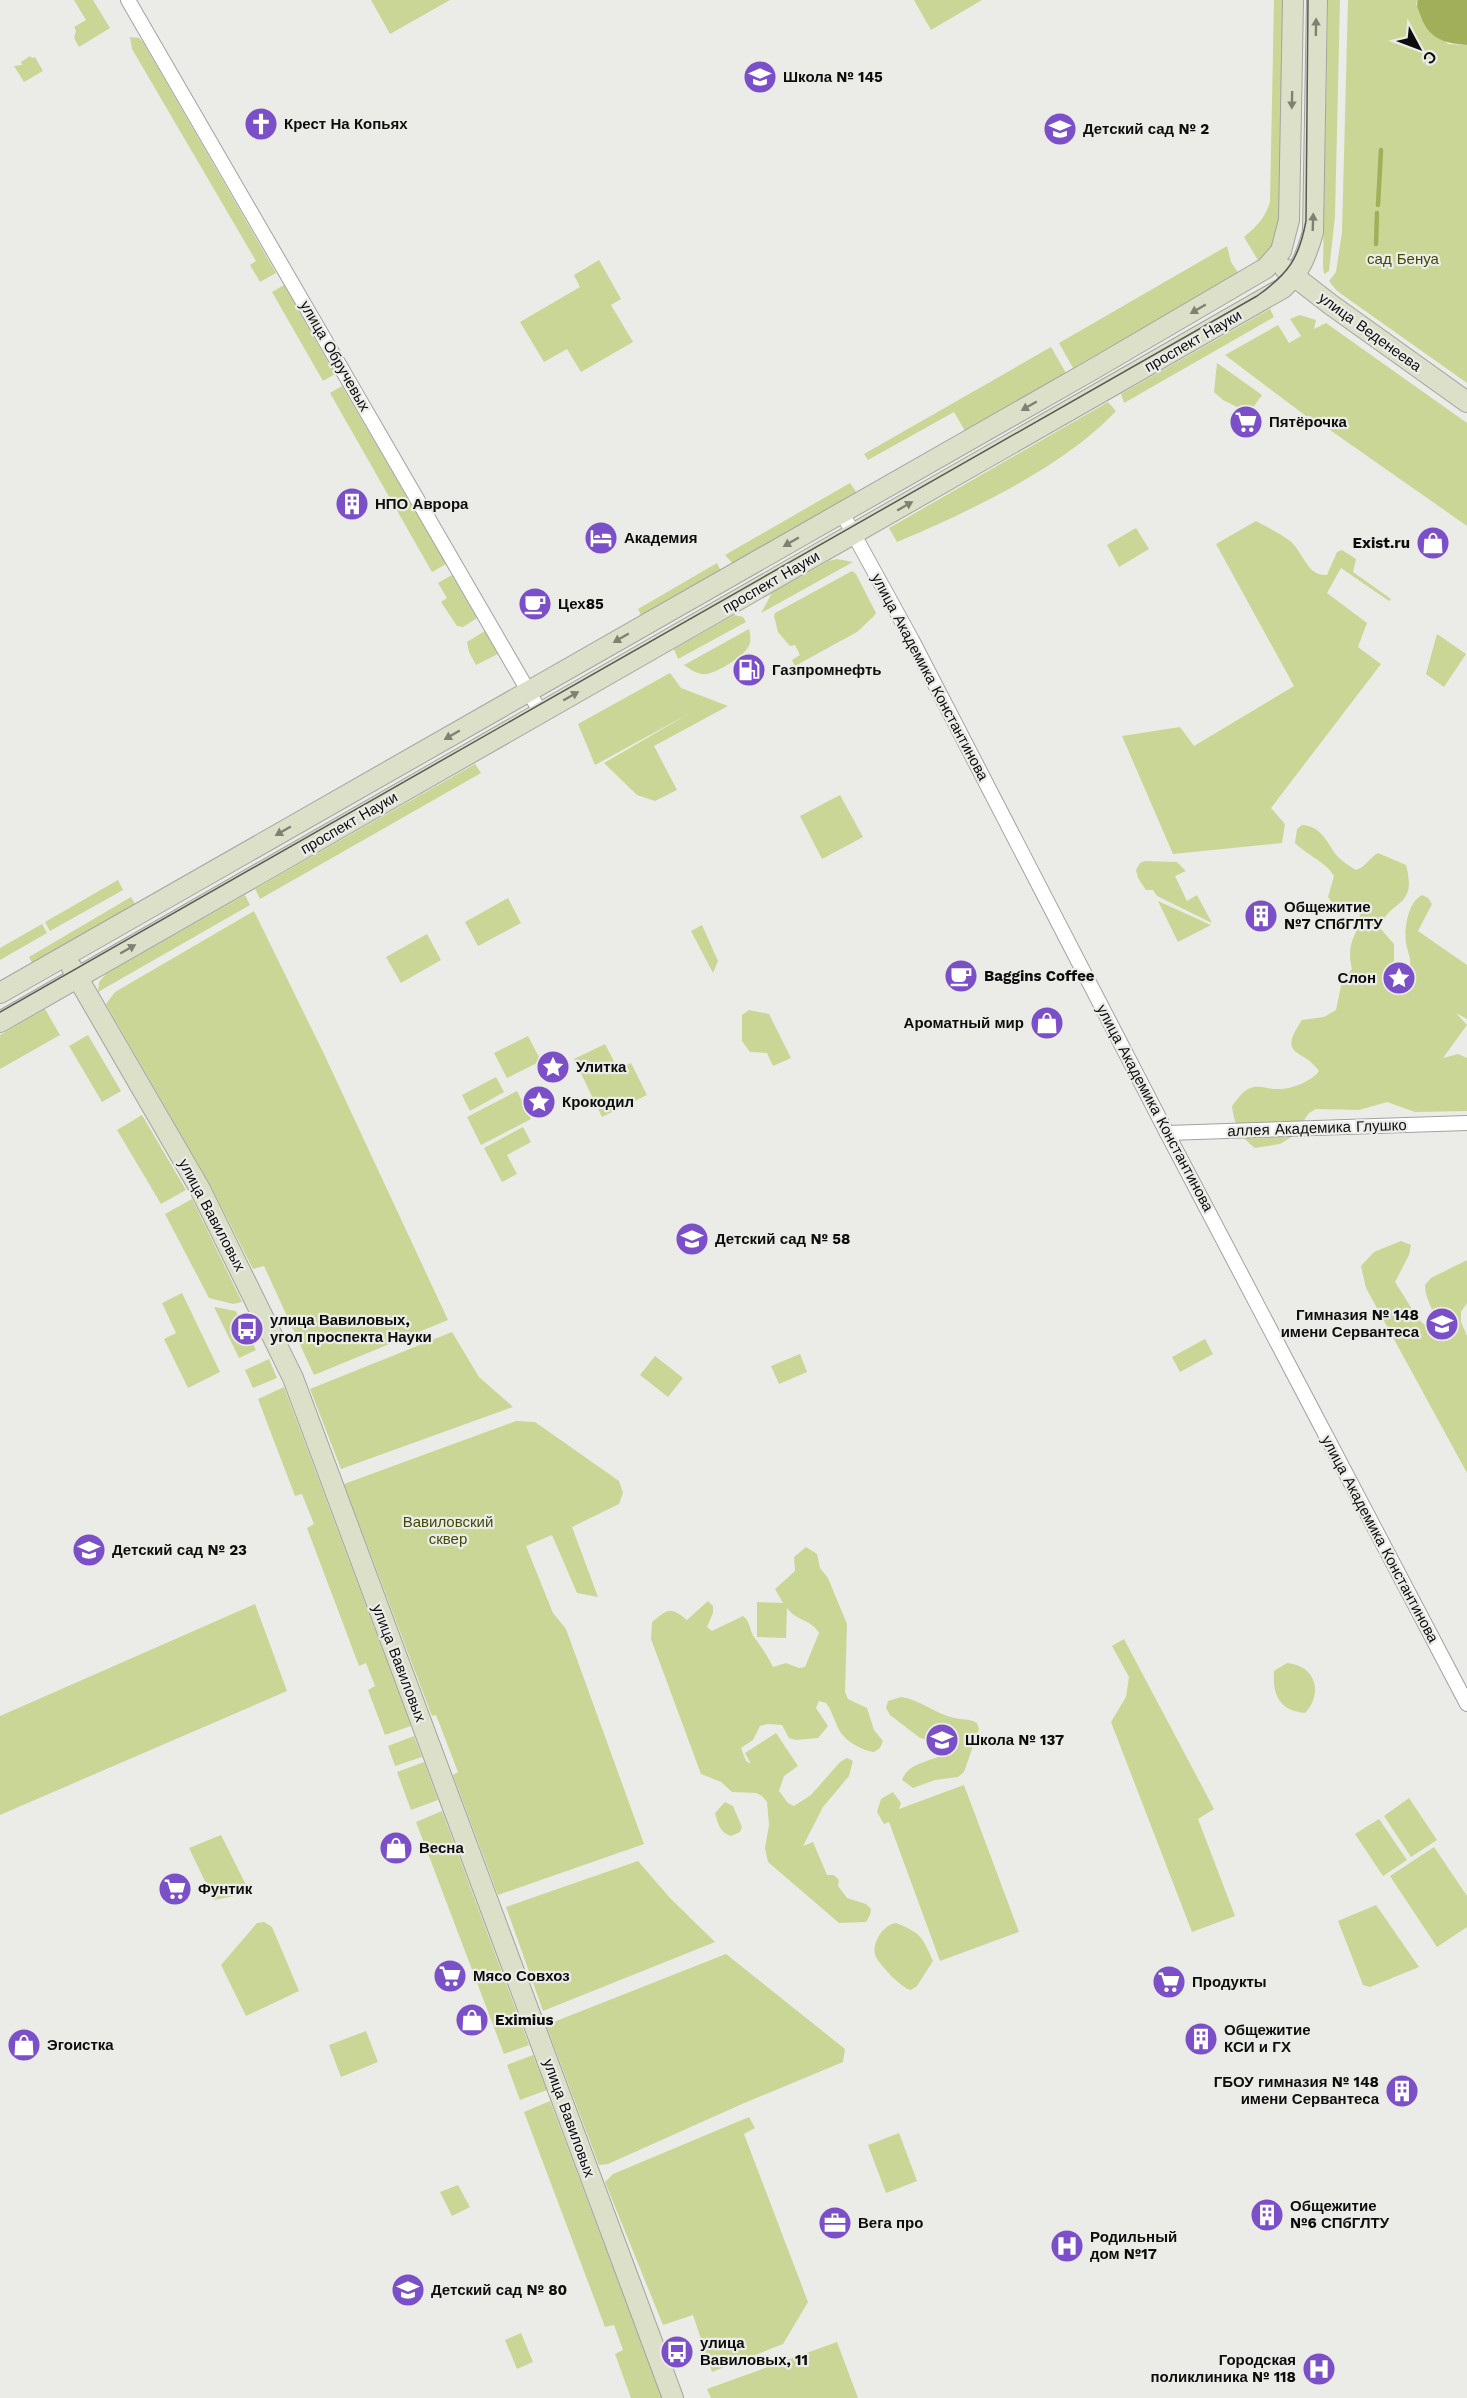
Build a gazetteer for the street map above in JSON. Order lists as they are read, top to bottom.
{
  "streets": {
    "main road": ["улица Веденеева", "проспект Науки", "улица Вавиловых"],
    "street": ["улица Обручевых", "улица Академика Константинова", "аллея Академика Глушко"]
  },
  "crossings": [
    ["улица Веденеева", "проспект Науки"],
    ["проспект Науки", "улица Обручевых"],
    ["проспект Науки", "улица Академика Константинова"],
    ["проспект Науки", "улица Вавиловых"],
    ["улица Академика Константинова", "аллея Академика Глушко"]
  ],
  "parks": ["сад Бенуа", "Вавиловский сквер"],
  "places": {
    "school or university": [
      "Школа № 145",
      "Детский сад № 2",
      "Детский сад № 58",
      "Гимназия № 148 имени Сервантеса",
      "Детский сад № 23",
      "Школа № 137",
      "Детский сад № 80"
    ],
    "church": ["Крест На Копьях"],
    "supermarket": [
      "Пятёрочка",
      "Фунтик",
      "Мясо Совхоз",
      "Продукты"
    ],
    "building": [
      "НПО Аврора",
      "Общежитие №7 СПбГЛТУ",
      "Общежитие КСИ и ГХ",
      "ГБОУ гимназия № 148 имени Сервантеса",
      "Общежитие №6 СПбГЛТУ"
    ],
    "hotel": ["Академия"],
    "shop": [
      "Exist.ru",
      "Ароматный мир",
      "Весна",
      "Eximius",
      "Эгоистка"
    ],
    "cafe": ["Цех85", "Baggins Coffee"],
    "fuel station": ["Газпромнефть"],
    "place": ["Слон", "Улитка", "Крокодил"],
    "bus stop": ["улица Вавиловых, угол проспекта Науки", "улица Вавиловых, 11"],
    "office": ["Вега про"],
    "hospital": ["Родильный дом №17", "Городская поликлиника № 118"]
  },
  "north": "bottom right"
}
